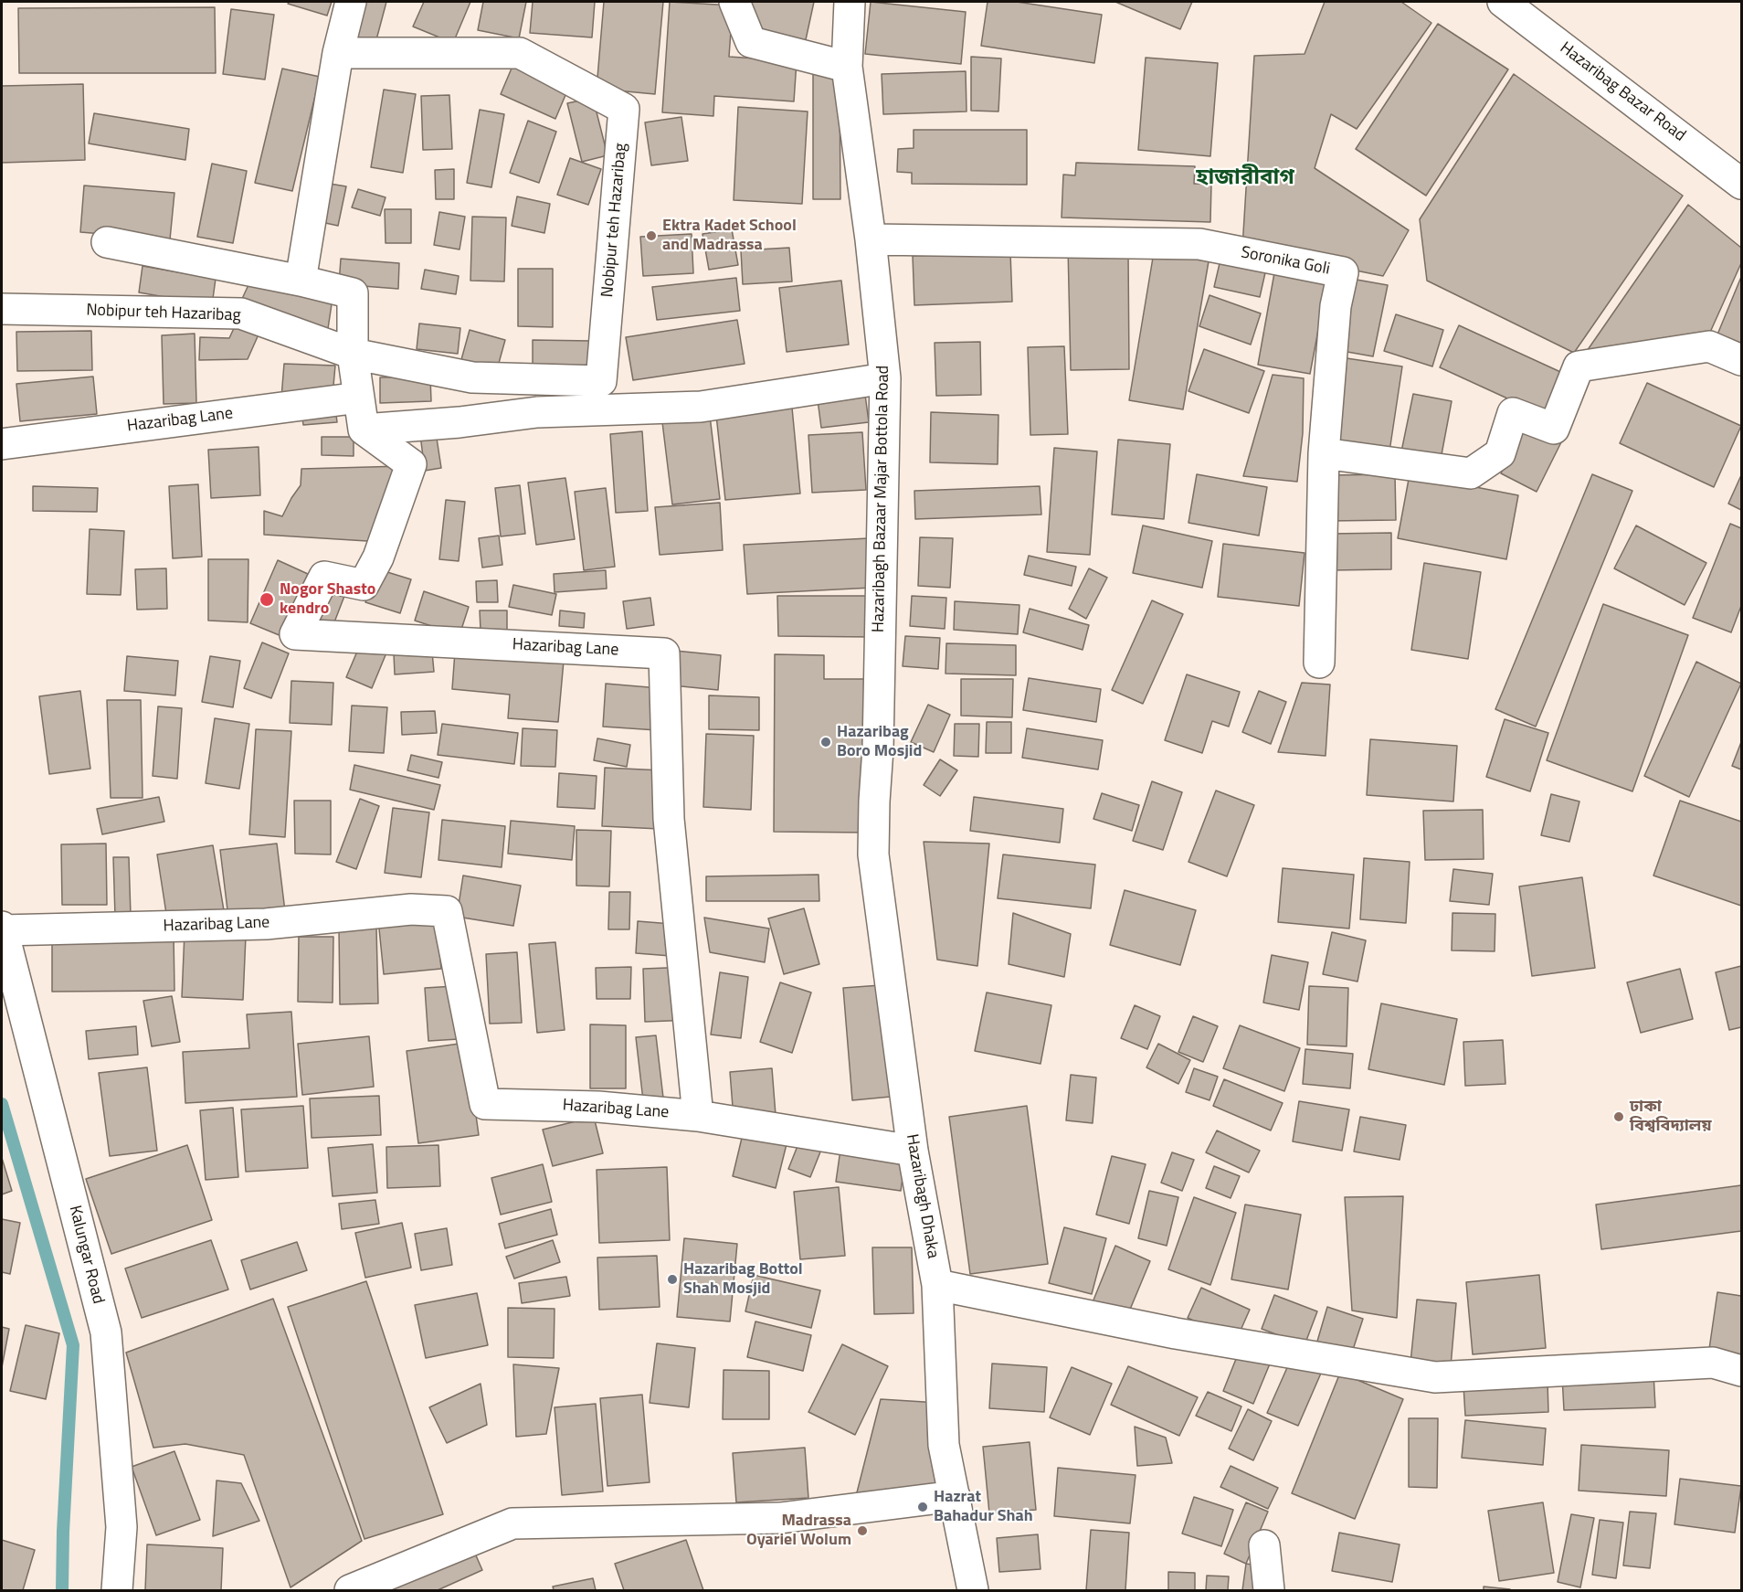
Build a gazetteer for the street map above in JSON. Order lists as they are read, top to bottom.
{
  "streets": {
    "street": [
      "Hazaribag Bazar Road",
      "Nobipur teh Hazaribag",
      "Soronika Goli",
      "Hazaribag Lane",
      "Hazaribagh Bazaar Majar Bottola Road",
      "Hazaribagh Dhaka",
      "Kalungar Road"
    ]
  },
  "crossings": [
    ["Soronika Goli", "Hazaribagh Bazaar Majar Bottola Road"],
    ["Hazaribag Lane", "Hazaribagh Dhaka"],
    ["Hazaribag Lane", "Kalungar Road"],
    ["Hazaribagh Bazaar Majar Bottola Road", "Hazaribagh Dhaka"]
  ],
  "districts": ["হাজারীবাগ"],
  "places": [
    "Ektra Kadet School and Madrassa",
    "Nogor Shasto kendro",
    "Hazaribag Boro Mosjid",
    "ঢাকা বিশ্ববিদ্যালয়",
    "Hazaribag Bottol Shah Mosjid",
    "Hazrat Bahadur Shah",
    "Madrassa Oyariel Wolum"
  ]
}
